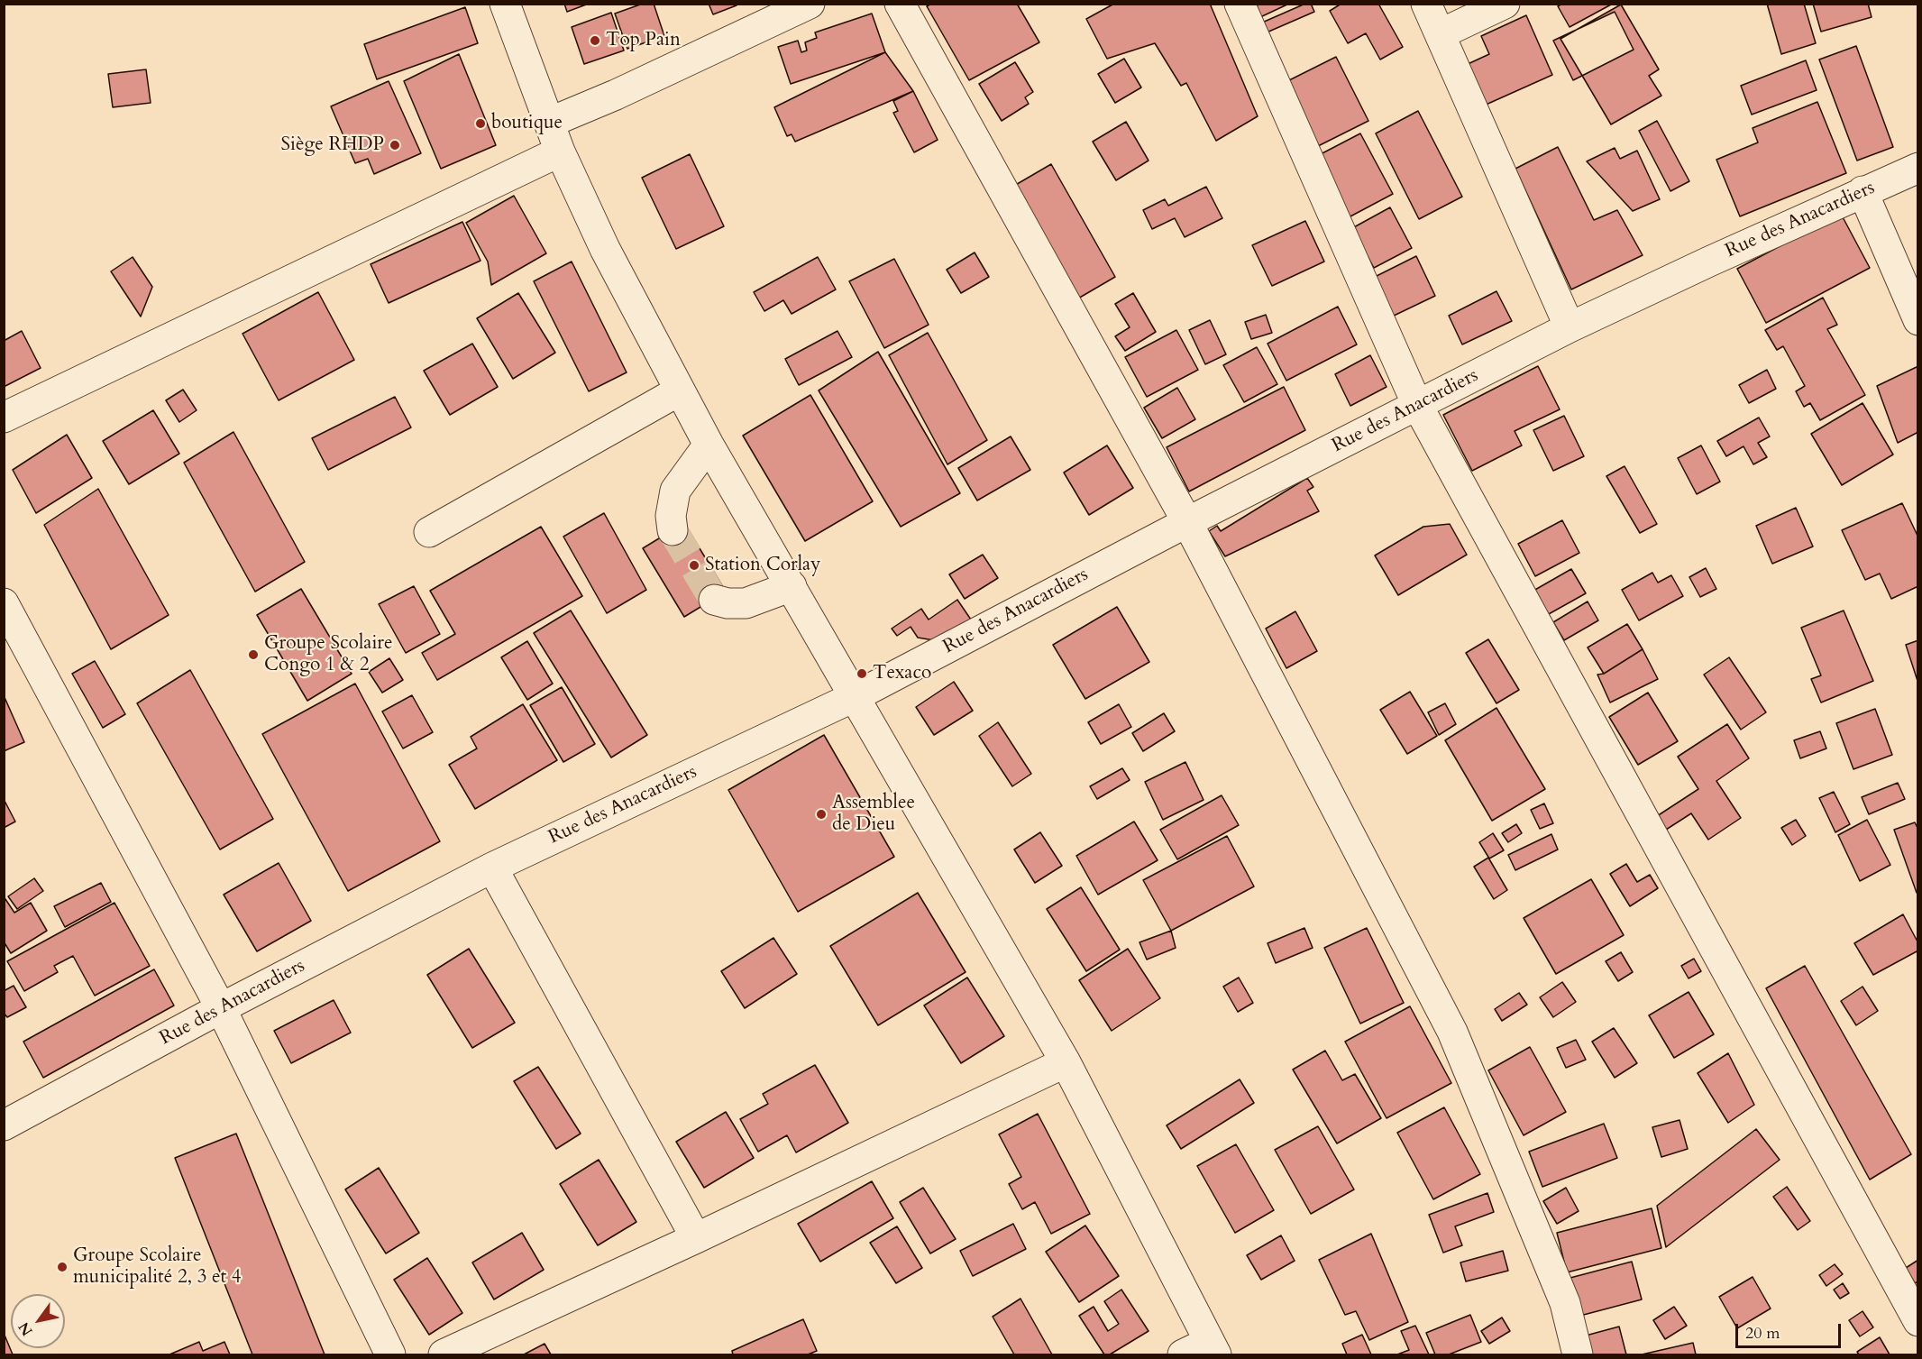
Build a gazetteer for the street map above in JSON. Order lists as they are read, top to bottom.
{
  "streets": {
    "street": ["Rue des Anacardiers"]
  },
  "places": [
    "Top Pain",
    "boutique",
    "Siège RHDP",
    "Station Corlay",
    "Groupe Scolaire Congo 1 & 2",
    "Texaco",
    "Assemblee de Dieu",
    "Groupe Scolaire municipalité 2, 3 et 4"
  ],
  "scale_bar": "20 m",
  "north": "bottom left"
}
